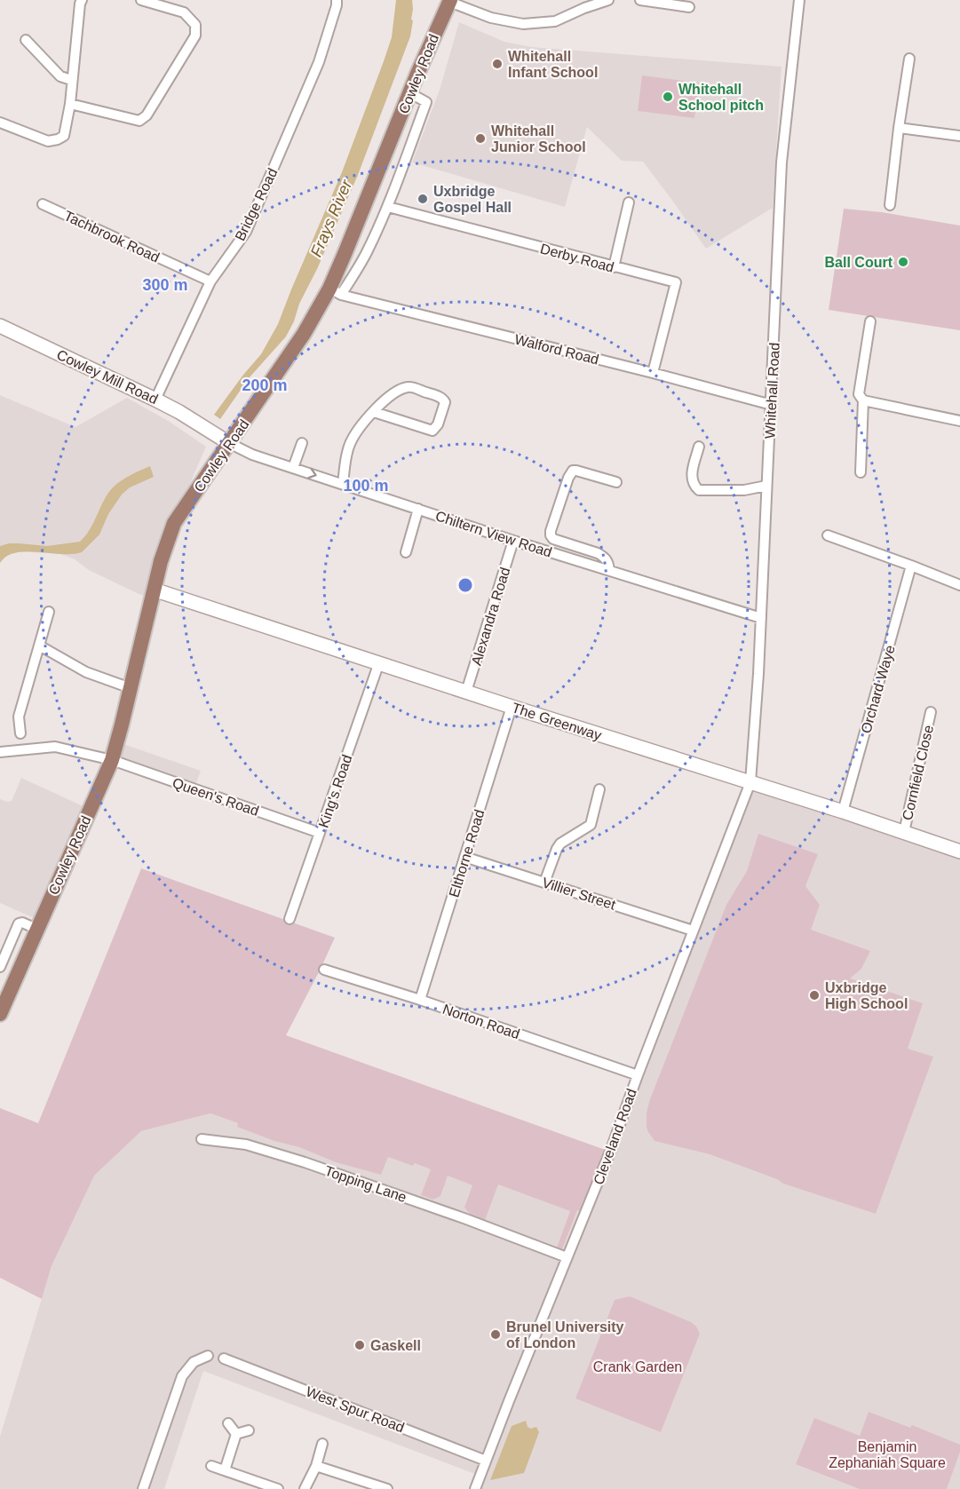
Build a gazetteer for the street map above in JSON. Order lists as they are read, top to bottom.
{
  "streets": {
    "main road": ["Cowley Road"],
    "street": [
      "Bridge Road",
      "Tachbrook Road",
      "Derby Road",
      "Walford Road",
      "Cowley Mill Road",
      "Whitehall Road",
      "Chiltern View Road",
      "Alexandra Road",
      "Orchard Waye",
      "The Greenway",
      "Cornfield Close",
      "King's Road",
      "Queen's Road",
      "Elthorne Road",
      "Villier Street",
      "Norton Road",
      "Cleveland Road",
      "Topping Lane",
      "West Spur Road"
    ]
  },
  "crossings": [
    ["Cowley Road", "Walford Road"],
    ["Cowley Road", "Cowley Mill Road"],
    ["Cowley Road", "Chiltern View Road"],
    ["Cowley Road", "The Greenway"],
    ["Cowley Road", "Queen's Road"],
    ["Bridge Road", "Tachbrook Road"],
    ["Bridge Road", "Cowley Mill Road"],
    ["Derby Road", "Walford Road"],
    ["Walford Road", "Whitehall Road"],
    ["Cowley Mill Road", "Chiltern View Road"],
    ["Whitehall Road", "Chiltern View Road"],
    ["Whitehall Road", "The Greenway"],
    ["Whitehall Road", "Cleveland Road"],
    ["Chiltern View Road", "Alexandra Road"],
    ["Alexandra Road", "The Greenway"],
    ["Orchard Waye", "The Greenway"],
    ["The Greenway", "Cornfield Close"],
    ["The Greenway", "King's Road"],
    ["The Greenway", "Elthorne Road"],
    ["The Greenway", "Cleveland Road"],
    ["King's Road", "Queen's Road"],
    ["Elthorne Road", "Villier Street"],
    ["Elthorne Road", "Norton Road"],
    ["Villier Street", "Cleveland Road"],
    ["Norton Road", "Cleveland Road"],
    ["Cleveland Road", "Topping Lane"],
    ["Cleveland Road", "West Spur Road"]
  ],
  "water": ["Frays River"],
  "parks": ["Crank Garden", "Benjamin Zephaniah Square"],
  "places": [
    "Whitehall Infant School",
    "Whitehall School pitch",
    "Whitehall Junior School",
    "Uxbridge Gospel Hall",
    "Ball Court",
    "Uxbridge High School",
    "Brunel University of London",
    "Gaskell"
  ],
  "rings": ["300 m", "200 m", "100 m"]
}
